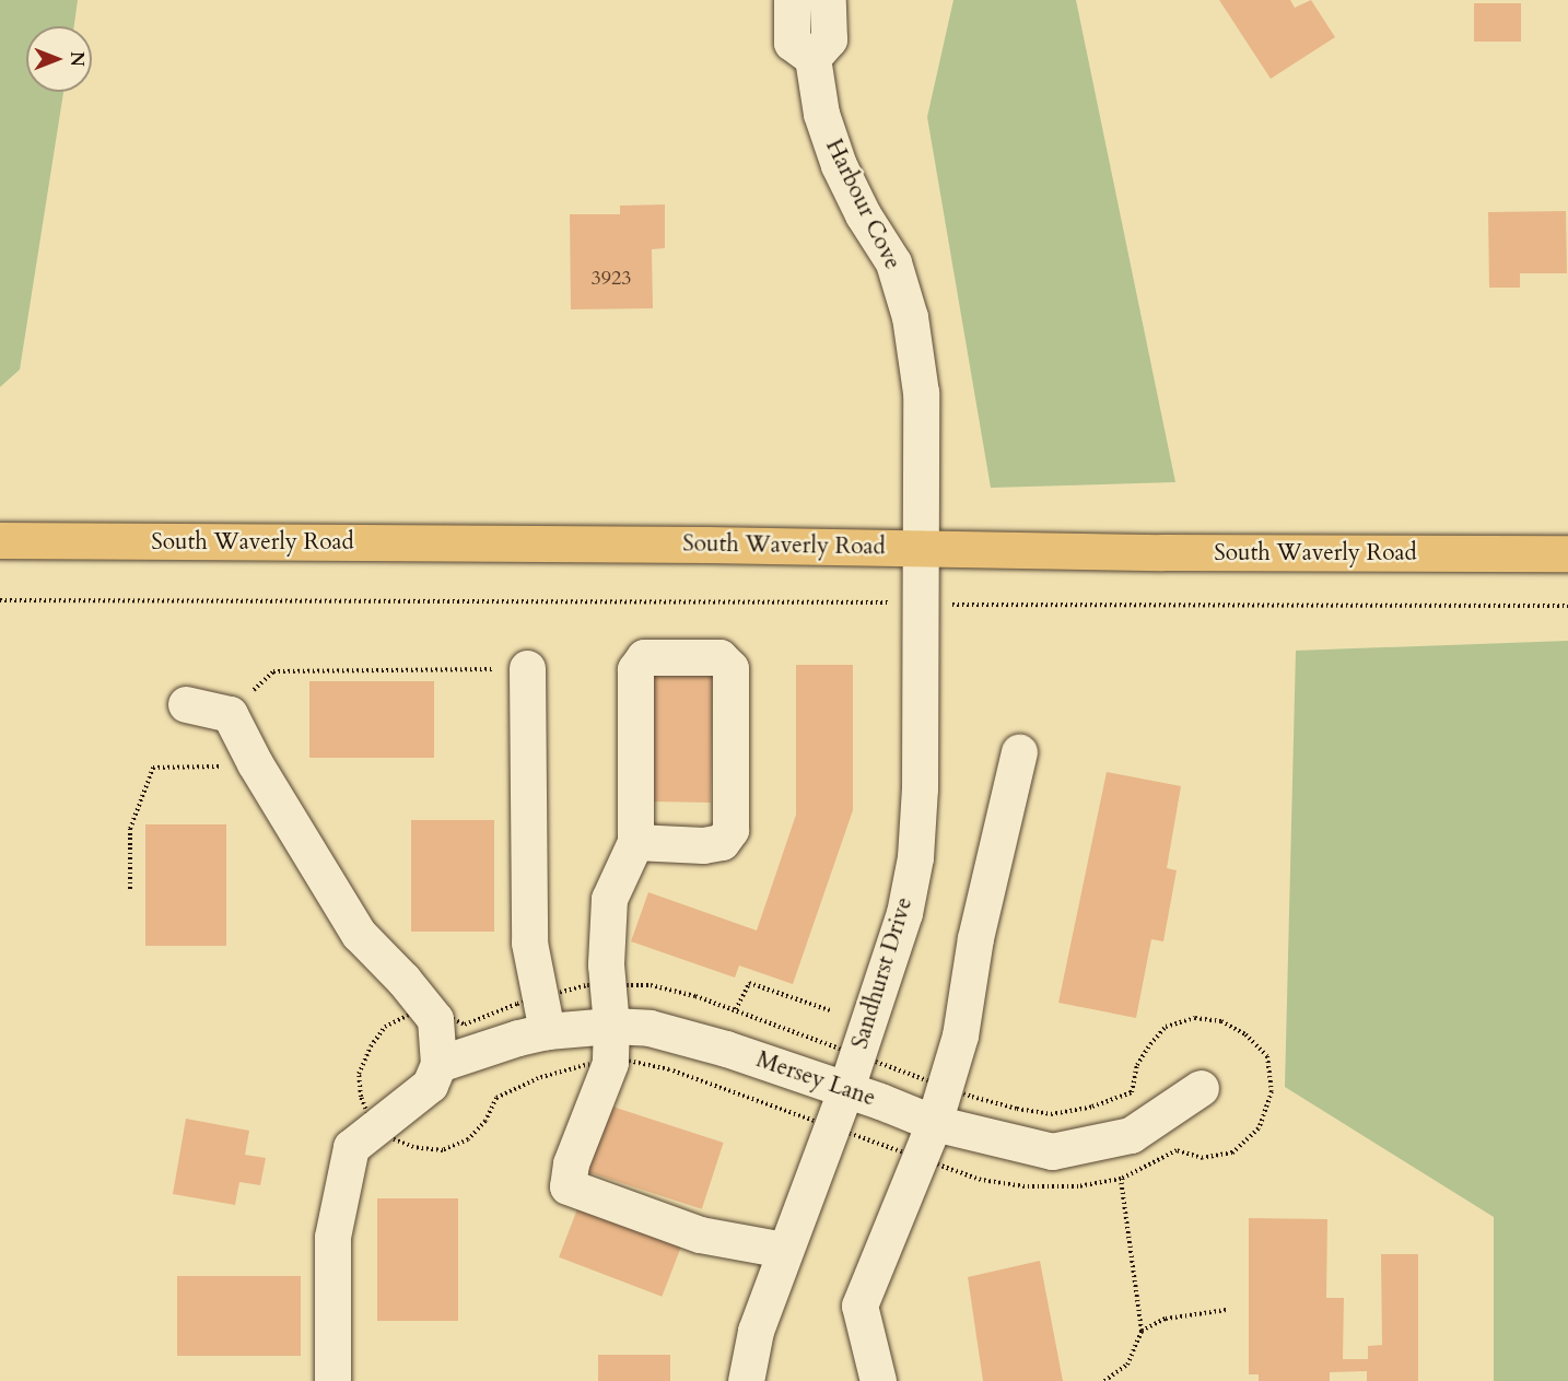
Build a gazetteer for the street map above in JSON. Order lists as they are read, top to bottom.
{
  "streets": {
    "main road": ["South Waverly Road"],
    "street": ["Harbour Cove", "Sandhurst Drive", "Mersey Lane"]
  },
  "crossings": [
    ["Harbour Cove", "South Waverly Road"],
    ["Harbour Cove", "Sandhurst Drive"],
    ["South Waverly Road", "Sandhurst Drive"],
    ["Sandhurst Drive", "Mersey Lane"]
  ],
  "house_numbers": ["3923"],
  "north": "right"
}
